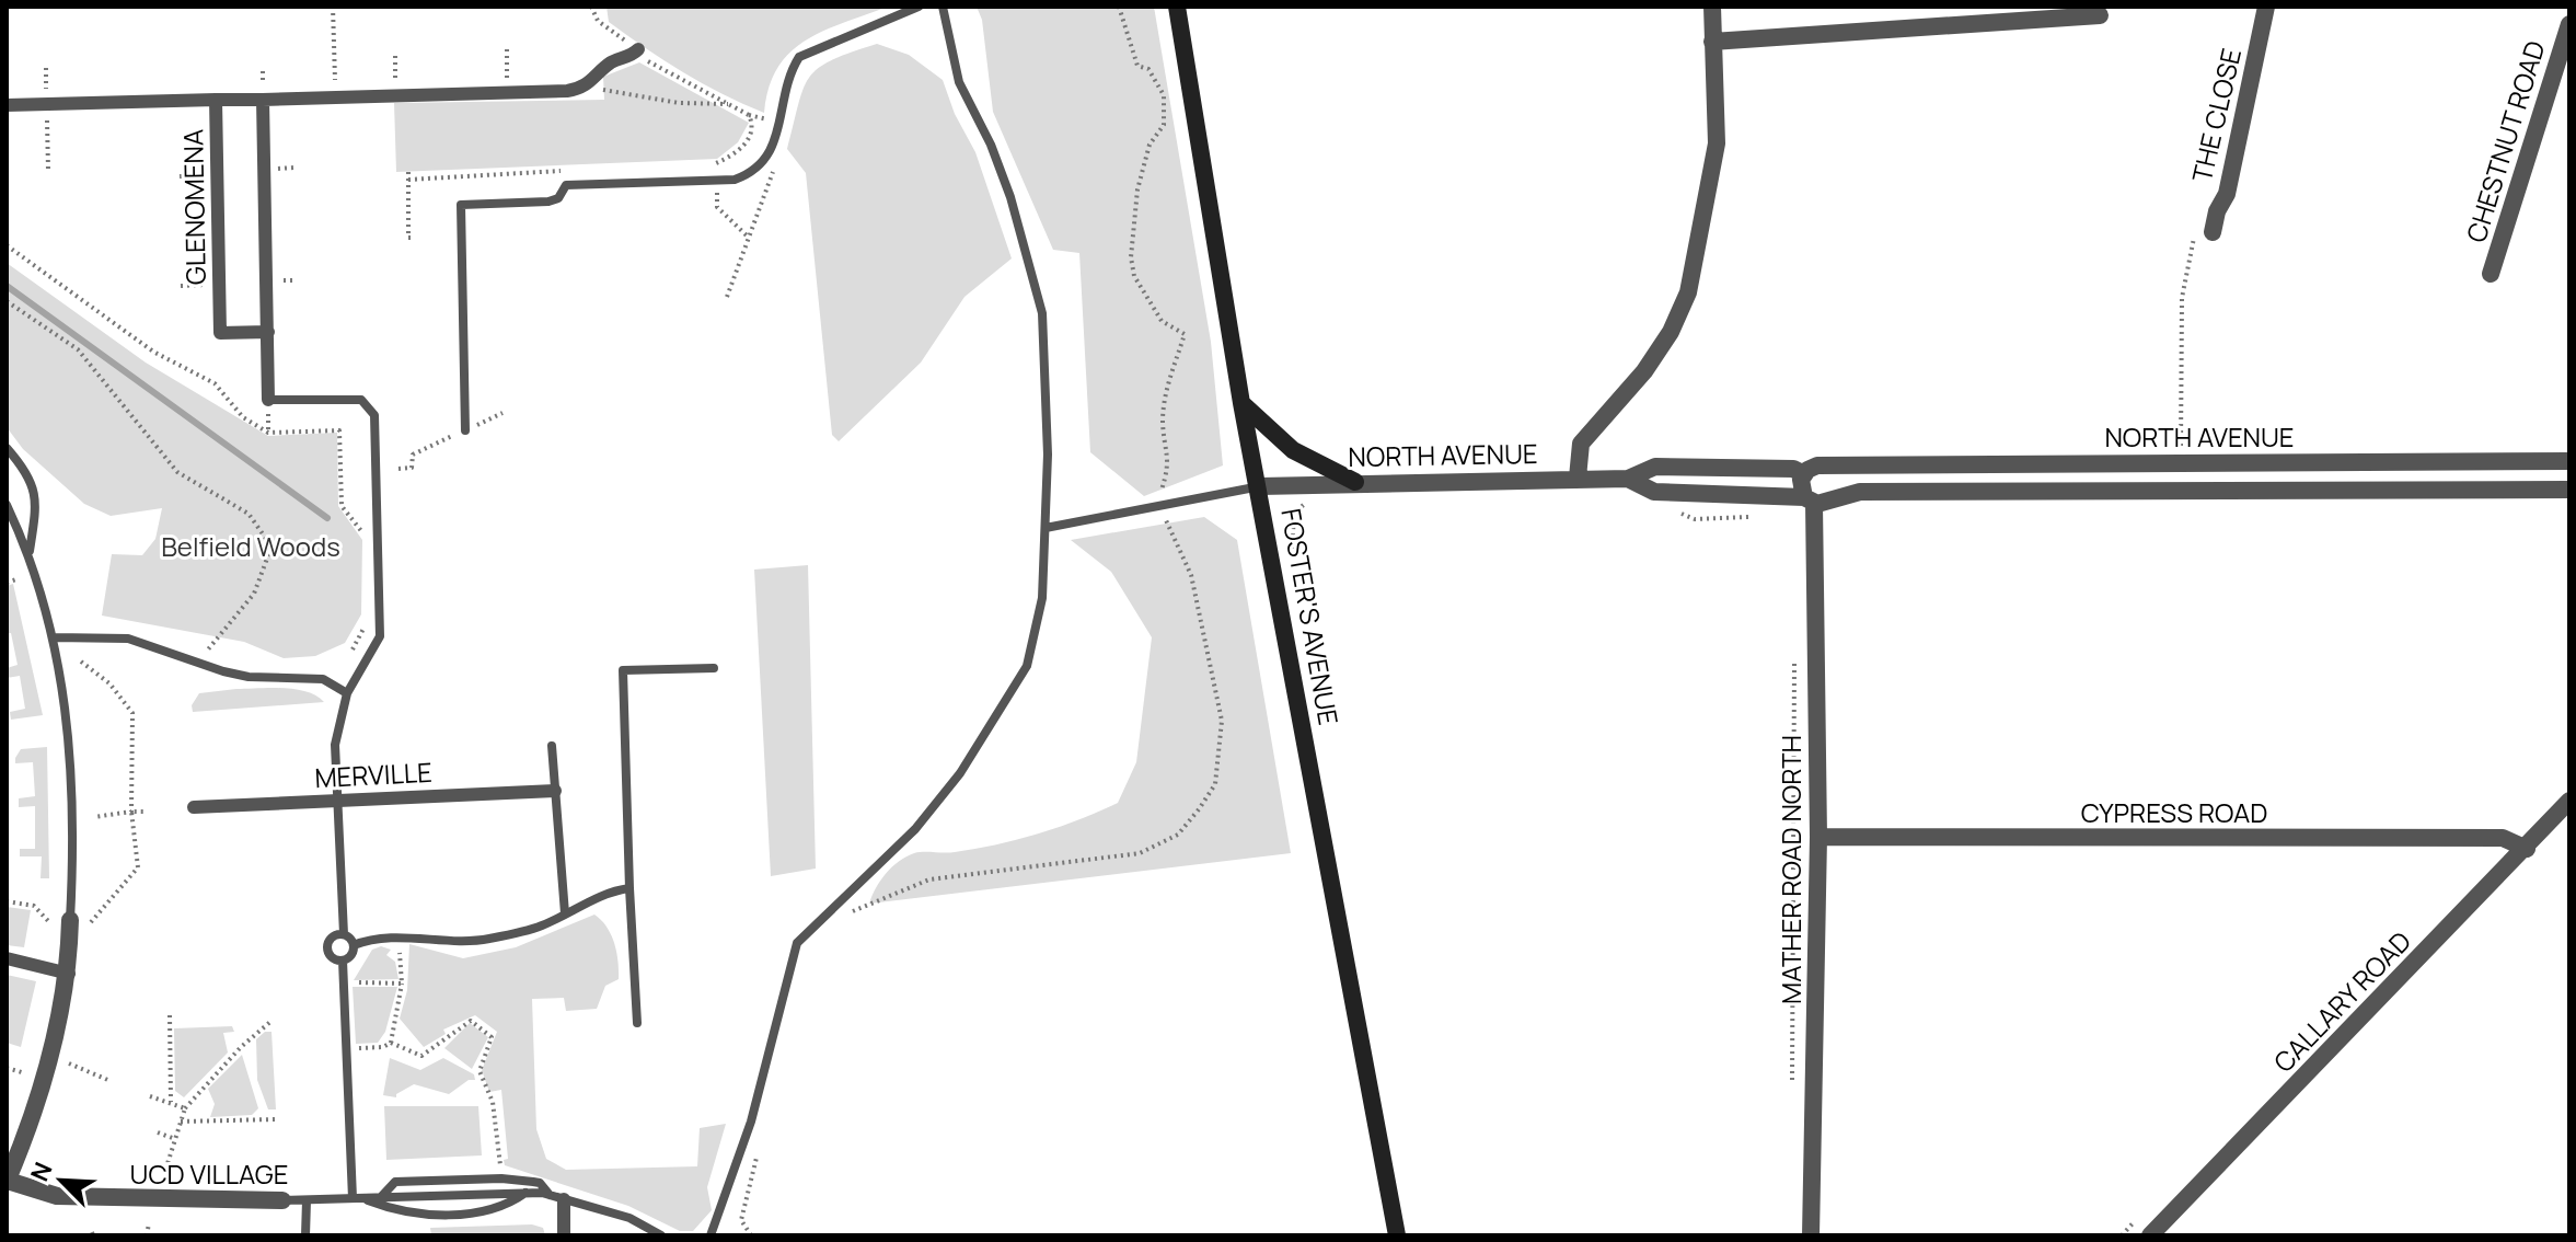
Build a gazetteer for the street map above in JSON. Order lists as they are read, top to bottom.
{
  "streets": {
    "main road": ["FOSTER'S AVENUE"],
    "street": [
      "THE CLOSE",
      "CHESTNUT ROAD",
      "GLENOMENA",
      "NORTH AVENUE",
      "MERVILLE",
      "CYPRESS ROAD",
      "MATHER ROAD NORTH",
      "CALLARY ROAD",
      "UCD VILLAGE"
    ]
  },
  "crossings": [
    ["NORTH AVENUE", "FOSTER'S AVENUE"],
    ["NORTH AVENUE", "MATHER ROAD NORTH"],
    ["CYPRESS ROAD", "MATHER ROAD NORTH"],
    ["CYPRESS ROAD", "CALLARY ROAD"]
  ],
  "parks": ["Belfield Woods"],
  "north": "top left"
}
